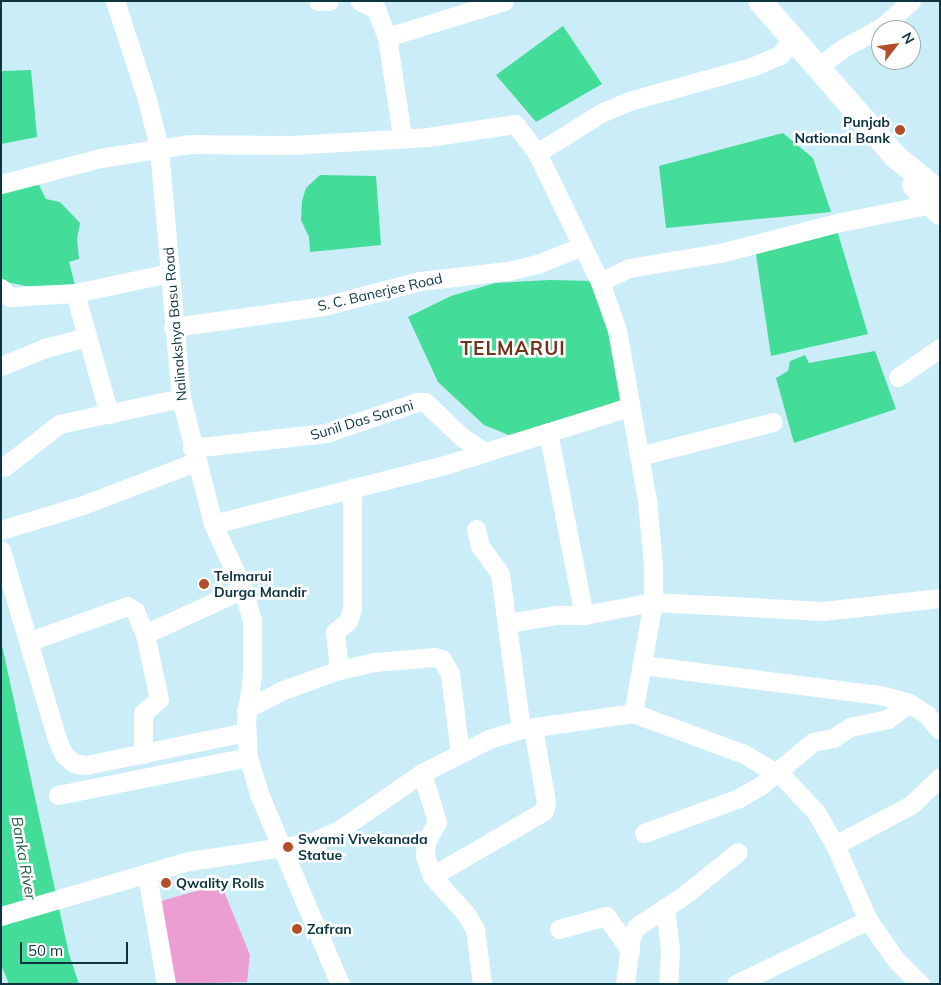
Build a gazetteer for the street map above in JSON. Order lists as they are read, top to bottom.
{
  "streets": {
    "street": ["S. C. Banerjee Road", "Nalinakshya Basu Road", "Sunil Das Sarani"]
  },
  "crossings": [
    ["S. C. Banerjee Road", "Nalinakshya Basu Road"],
    ["Nalinakshya Basu Road", "Sunil Das Sarani"]
  ],
  "districts": ["TELMARUI"],
  "water": ["Banka River"],
  "places": [
    "Punjab National Bank",
    "Telmarui Durga Mandir",
    "Swami Vivekanada Statue",
    "Qwality Rolls",
    "Zafran"
  ],
  "scale_bar": "50 m",
  "north": "top right"
}
